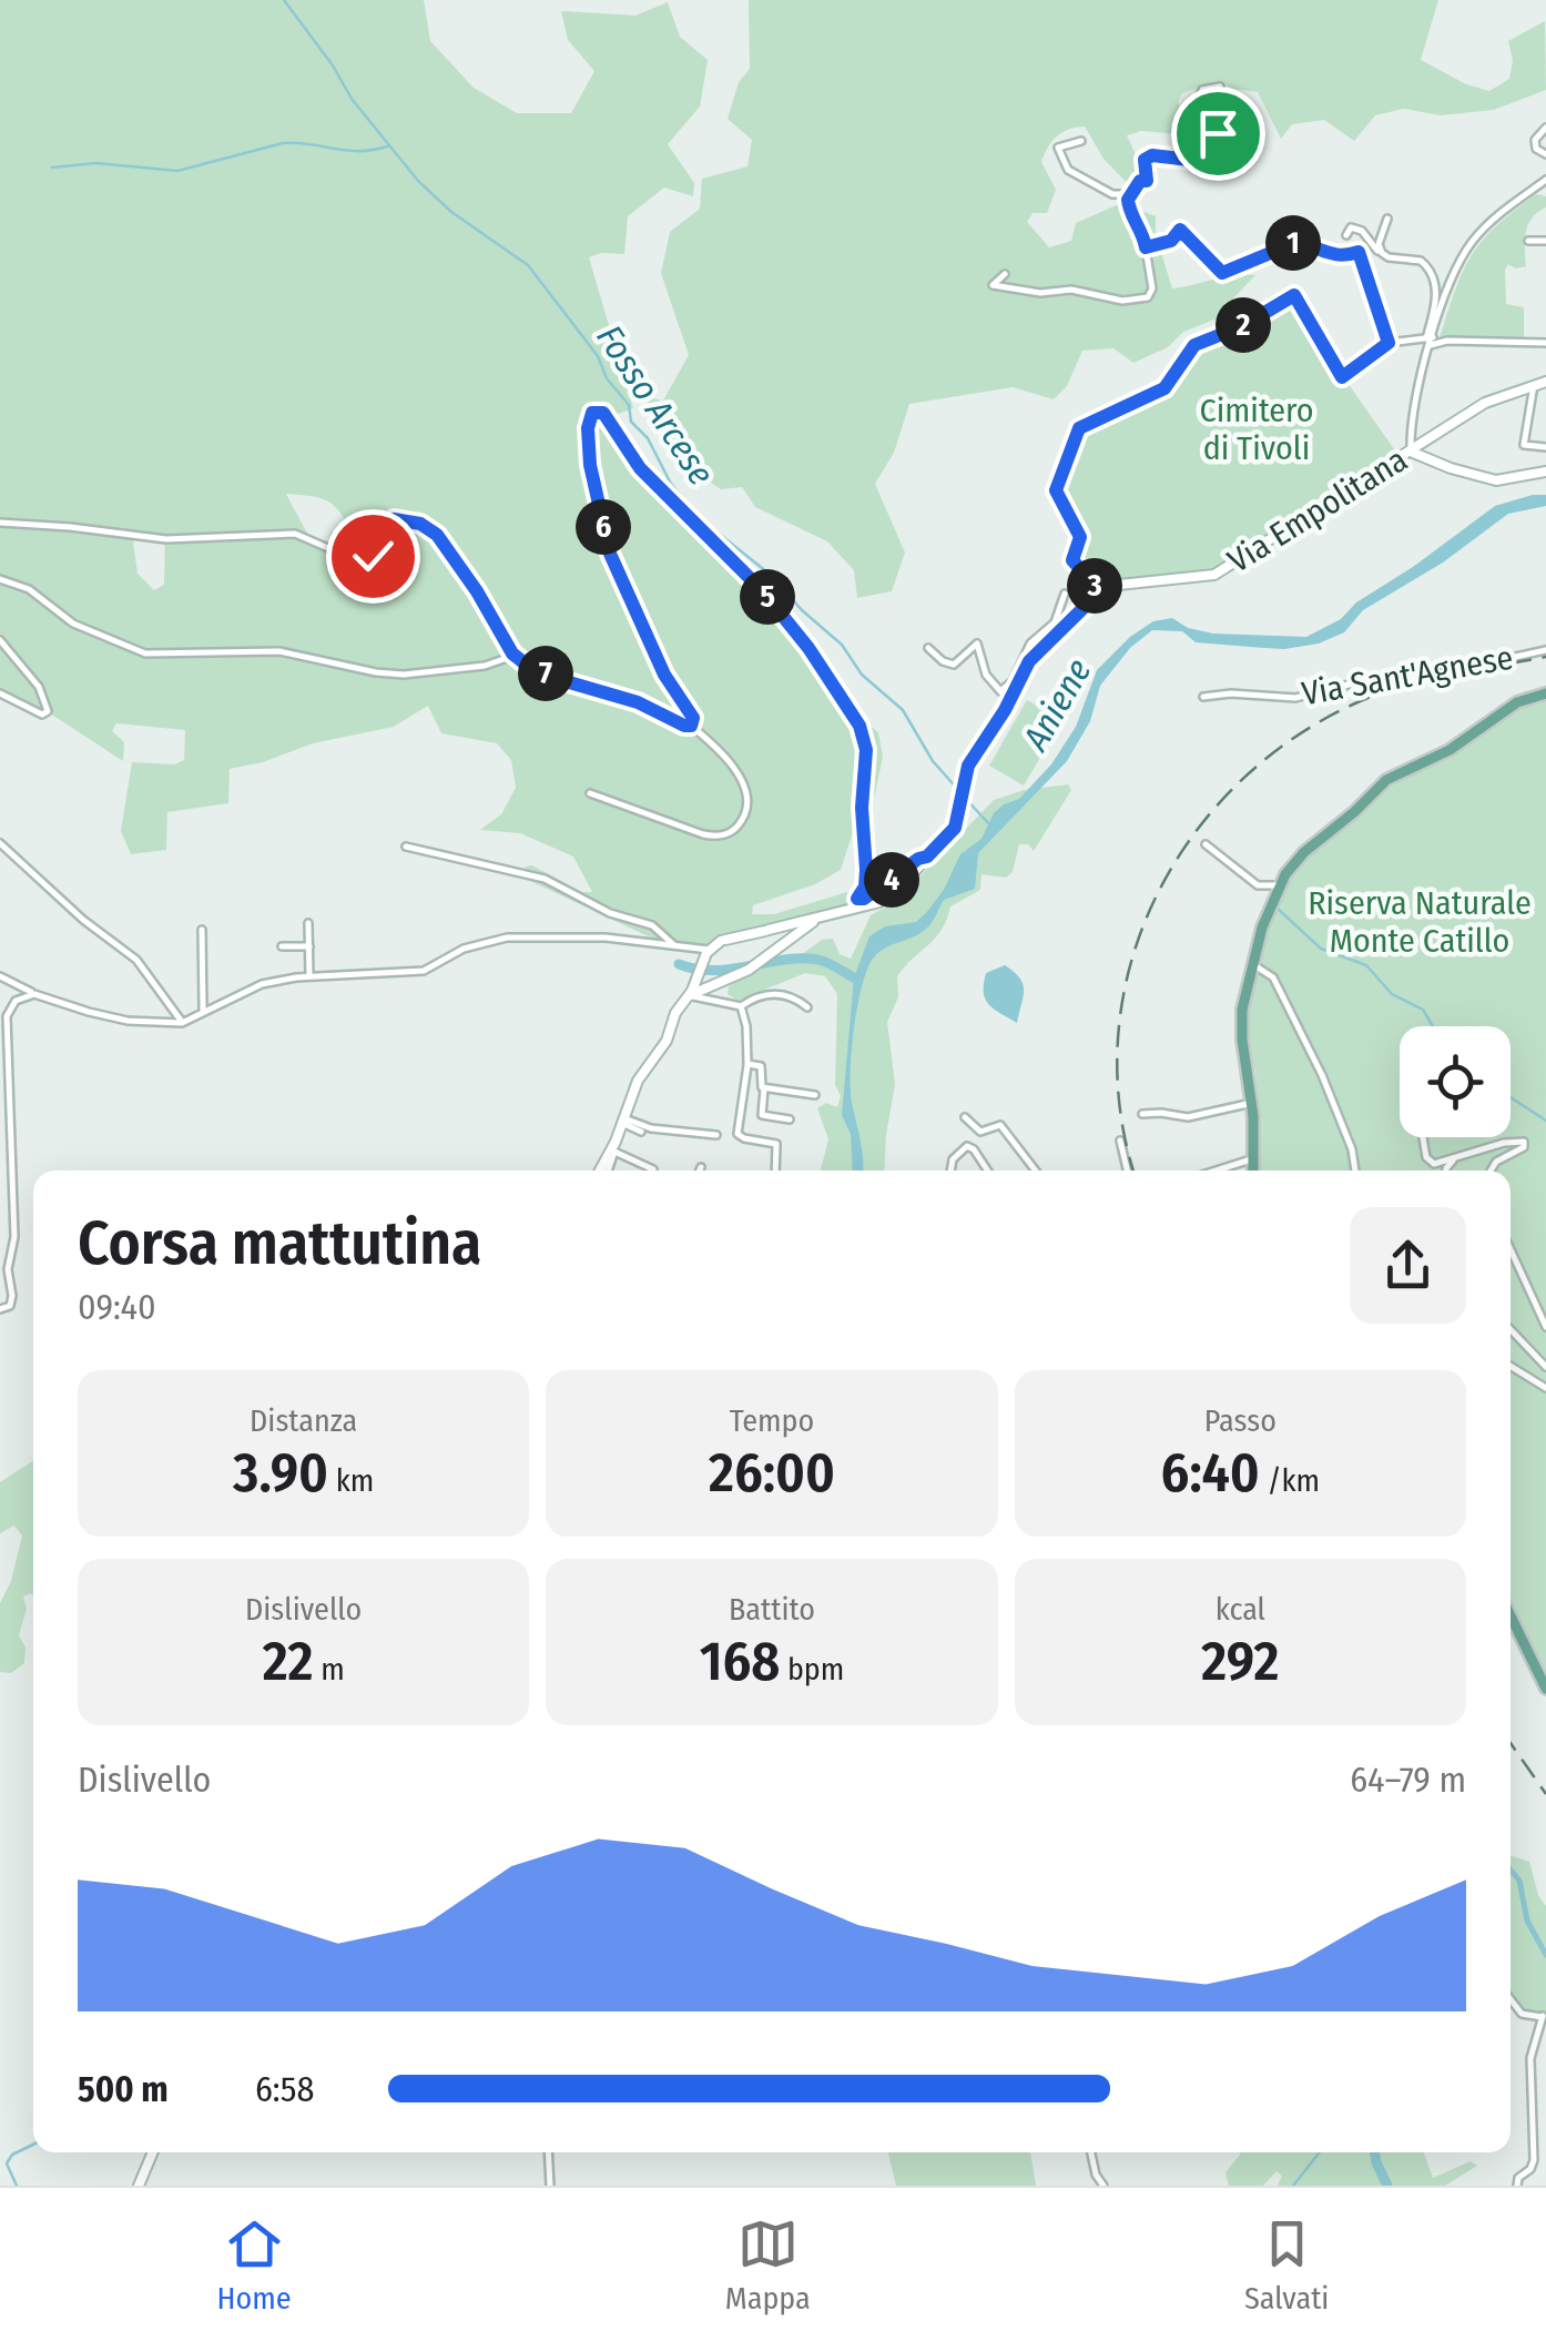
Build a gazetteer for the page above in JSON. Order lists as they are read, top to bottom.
{
  "streets": {
    "main road": ["Via Empolitana"],
    "street": ["Via Sant'Agnese"]
  },
  "water": ["Fosso Arcese", "Aniene"],
  "parks": ["Cimitero di Tivoli", "Riserva Naturale Monte Catillo"],
  "page": {
    "pins": [
      "1",
      "2",
      "6",
      "3",
      "5",
      "7",
      "4"
    ],
    "heading": ["Corsa mattutina", "09:40"],
    "stats": [
      ["Distanza", "3.90 km"],
      ["Tempo", "26:00"],
      ["Passo", "6:40 /km"],
      ["Dislivello", "22 m"],
      ["Battito", "168 bpm"],
      ["kcal", "292"]
    ],
    "chart": ["Dislivello", "64–79 m"],
    "list": [
      {
        "name": "500 m",
        "note": "6:58"
      }
    ],
    "tabs": ["Home", "Mappa", "Salvati"]
  }
}
